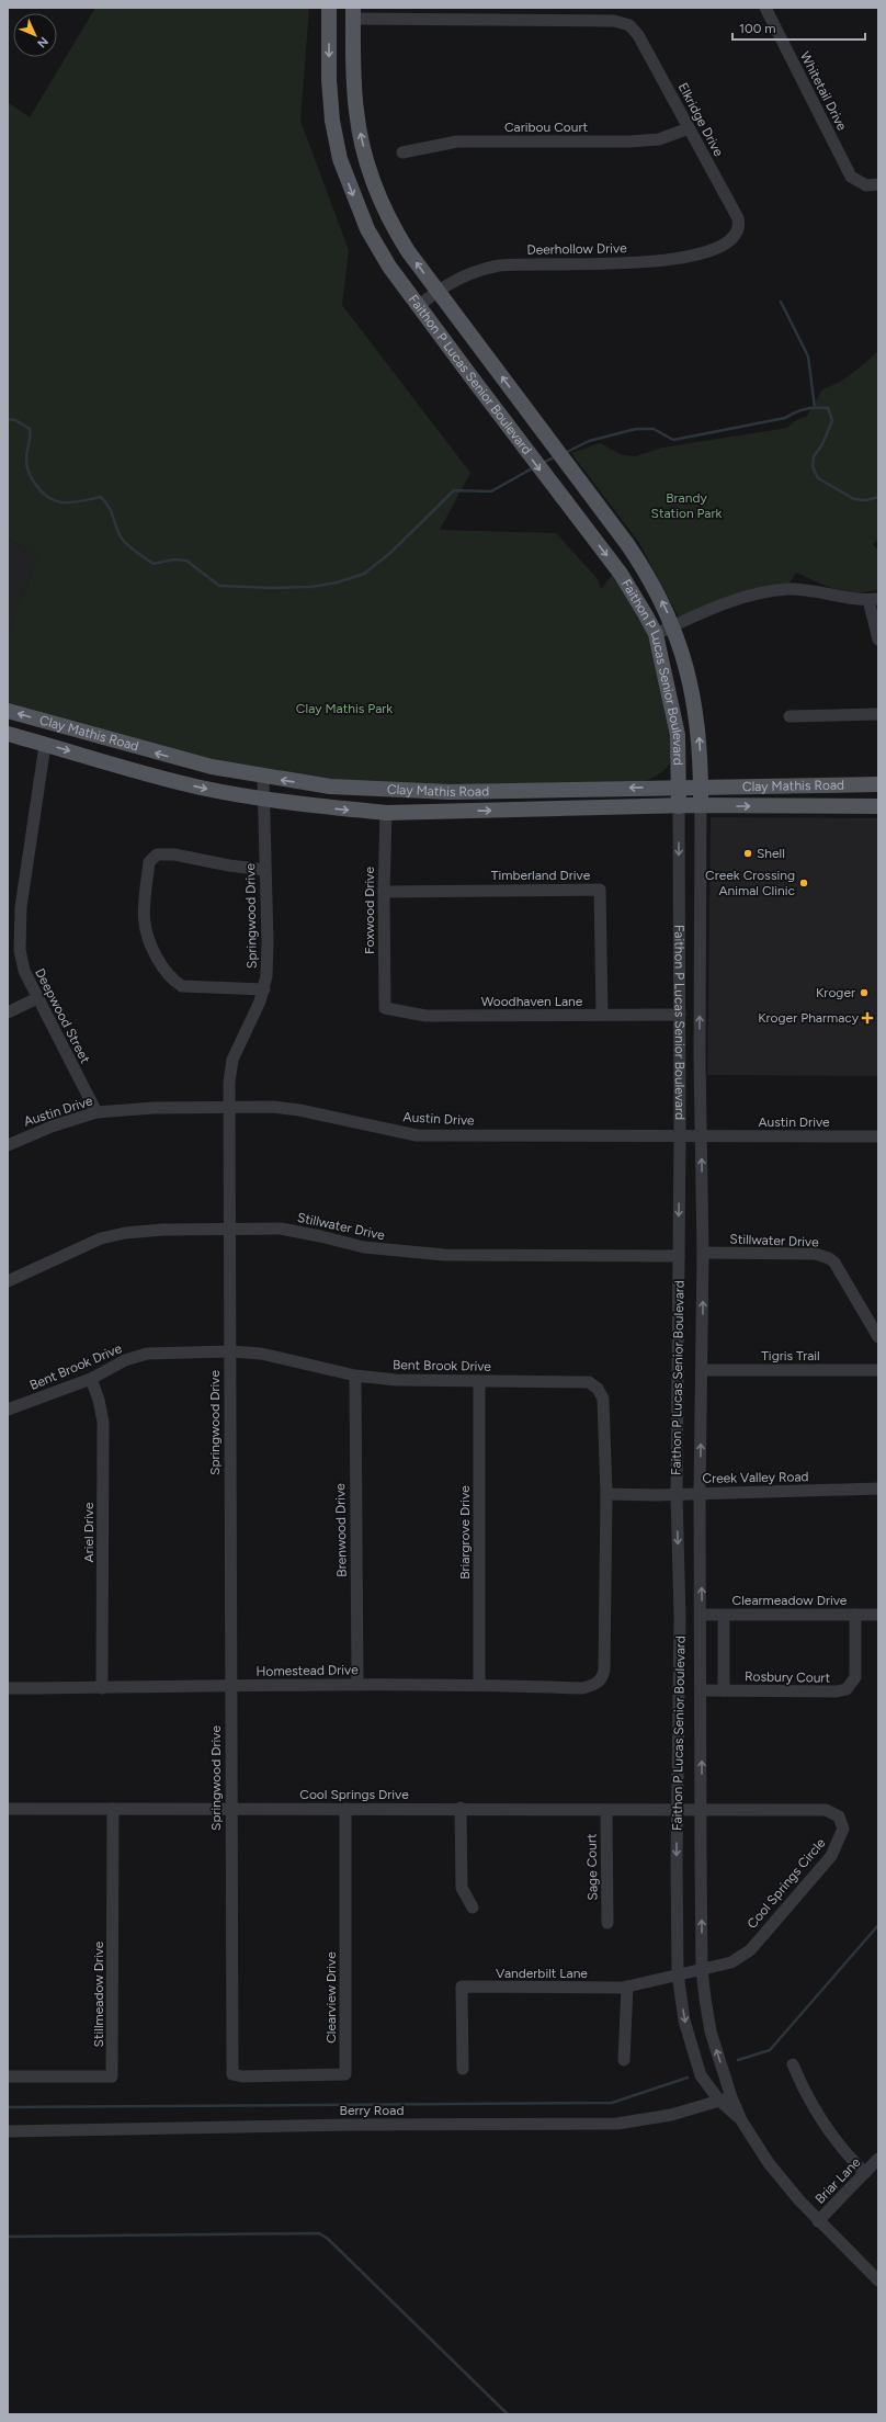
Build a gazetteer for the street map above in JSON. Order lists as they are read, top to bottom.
{
  "streets": {
    "main road": ["Faithon P Lucas Senior Boulevard", "Clay Mathis Road"],
    "street": [
      "Whitetail Drive",
      "Elkridge Drive",
      "Caribou Court",
      "Deerhollow Drive",
      "Timberland Drive",
      "Foxwood Drive",
      "Springwood Drive",
      "Woodhaven Lane",
      "Deepwood Street",
      "Austin Drive",
      "Stillwater Drive",
      "Tigris Trail",
      "Bent Brook Drive",
      "Creek Valley Road",
      "Brenwood Drive",
      "Ariel Drive",
      "Briargrove Drive",
      "Clearmeadow Drive",
      "Homestead Drive",
      "Rosbury Court",
      "Cool Springs Drive",
      "Sage Court",
      "Cool Springs Circle",
      "Vanderbilt Lane",
      "Stillmeadow Drive",
      "Clearview Drive",
      "Berry Road",
      "Briar Lane"
    ]
  },
  "crossings": [
    ["Elkridge Drive", "Caribou Court"],
    ["Elkridge Drive", "Deerhollow Drive"],
    ["Elkridge Drive", "Faithon P Lucas Senior Boulevard"],
    ["Deerhollow Drive", "Faithon P Lucas Senior Boulevard"],
    ["Faithon P Lucas Senior Boulevard", "Clay Mathis Road"],
    ["Faithon P Lucas Senior Boulevard", "Woodhaven Lane"],
    ["Faithon P Lucas Senior Boulevard", "Austin Drive"],
    ["Faithon P Lucas Senior Boulevard", "Stillwater Drive"],
    ["Faithon P Lucas Senior Boulevard", "Tigris Trail"],
    ["Faithon P Lucas Senior Boulevard", "Creek Valley Road"],
    ["Faithon P Lucas Senior Boulevard", "Clearmeadow Drive"],
    ["Faithon P Lucas Senior Boulevard", "Rosbury Court"],
    ["Faithon P Lucas Senior Boulevard", "Cool Springs Drive"],
    ["Faithon P Lucas Senior Boulevard", "Cool Springs Circle"],
    ["Faithon P Lucas Senior Boulevard", "Vanderbilt Lane"],
    ["Faithon P Lucas Senior Boulevard", "Berry Road"],
    ["Faithon P Lucas Senior Boulevard", "Briar Lane"],
    ["Clay Mathis Road", "Foxwood Drive"],
    ["Clay Mathis Road", "Springwood Drive"],
    ["Clay Mathis Road", "Deepwood Street"],
    ["Timberland Drive", "Foxwood Drive"],
    ["Timberland Drive", "Woodhaven Lane"],
    ["Foxwood Drive", "Woodhaven Lane"],
    ["Springwood Drive", "Austin Drive"],
    ["Springwood Drive", "Stillwater Drive"],
    ["Springwood Drive", "Bent Brook Drive"],
    ["Springwood Drive", "Homestead Drive"],
    ["Springwood Drive", "Cool Springs Drive"],
    ["Springwood Drive", "Clearview Drive"],
    ["Deepwood Street", "Austin Drive"],
    ["Bent Brook Drive", "Creek Valley Road"],
    ["Bent Brook Drive", "Brenwood Drive"],
    ["Bent Brook Drive", "Ariel Drive"],
    ["Bent Brook Drive", "Briargrove Drive"],
    ["Bent Brook Drive", "Homestead Drive"],
    ["Brenwood Drive", "Homestead Drive"],
    ["Ariel Drive", "Homestead Drive"],
    ["Briargrove Drive", "Homestead Drive"],
    ["Clearmeadow Drive", "Rosbury Court"],
    ["Cool Springs Drive", "Sage Court"],
    ["Cool Springs Drive", "Cool Springs Circle"],
    ["Cool Springs Drive", "Stillmeadow Drive"],
    ["Cool Springs Drive", "Clearview Drive"],
    ["Cool Springs Circle", "Vanderbilt Lane"]
  ],
  "parks": ["Brandy Station Park", "Clay Mathis Park"],
  "places": {
    "other": ["Shell", "Creek Crossing Animal Clinic", "Kroger"],
    "health": ["Kroger Pharmacy"]
  },
  "scale_bar": "100 m",
  "north": "bottom right"
}
